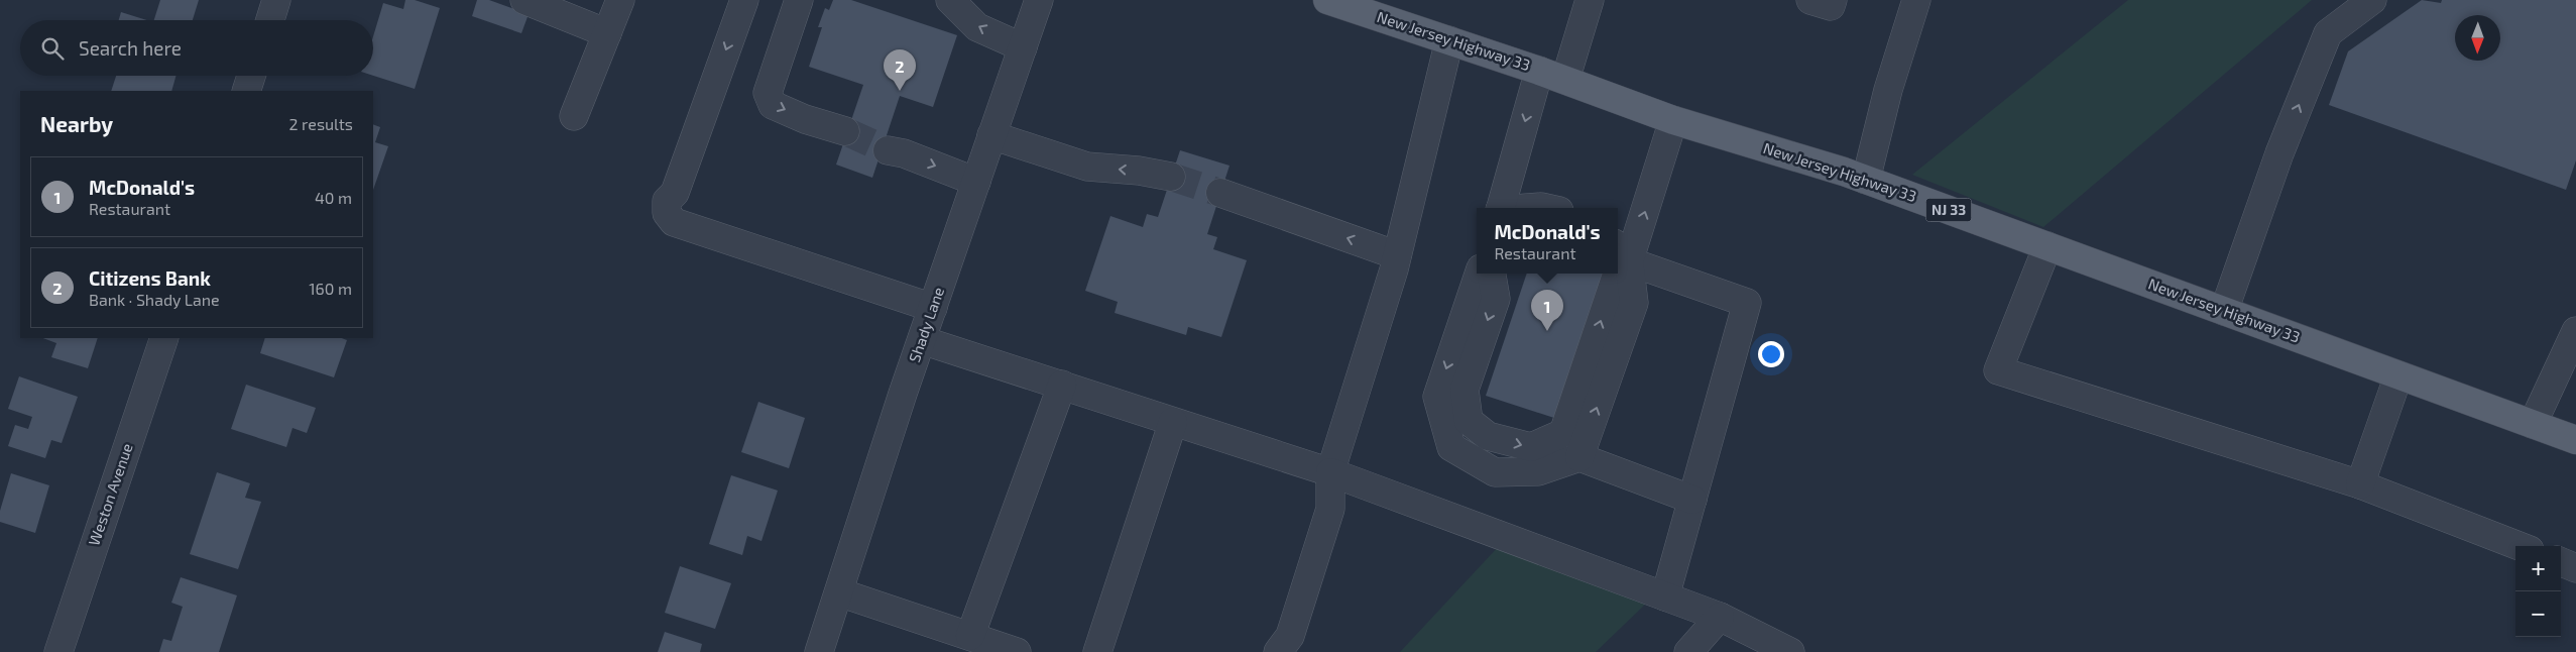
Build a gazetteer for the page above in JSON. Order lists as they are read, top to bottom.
{
  "streets": {
    "main road": ["New Jersey Highway 33", "NJ 33"],
    "street": ["Shady Lane", "Weston Avenue"]
  },
  "north": "bottom",
  "page": {
    "search": "Search here",
    "pins": ["2", "1"],
    "heading": ["Nearby", "2 results"],
    "list": [
      {
        "mark": "1",
        "name": "McDonald's",
        "note": "Restaurant",
        "value": "40 m"
      },
      {
        "mark": "2",
        "name": "Citizens Bank",
        "note": "Bank · Shady Lane",
        "value": "160 m"
      }
    ],
    "popup": ["McDonald's", "Restaurant"],
    "map_buttons": ["+", "−"]
  }
}
